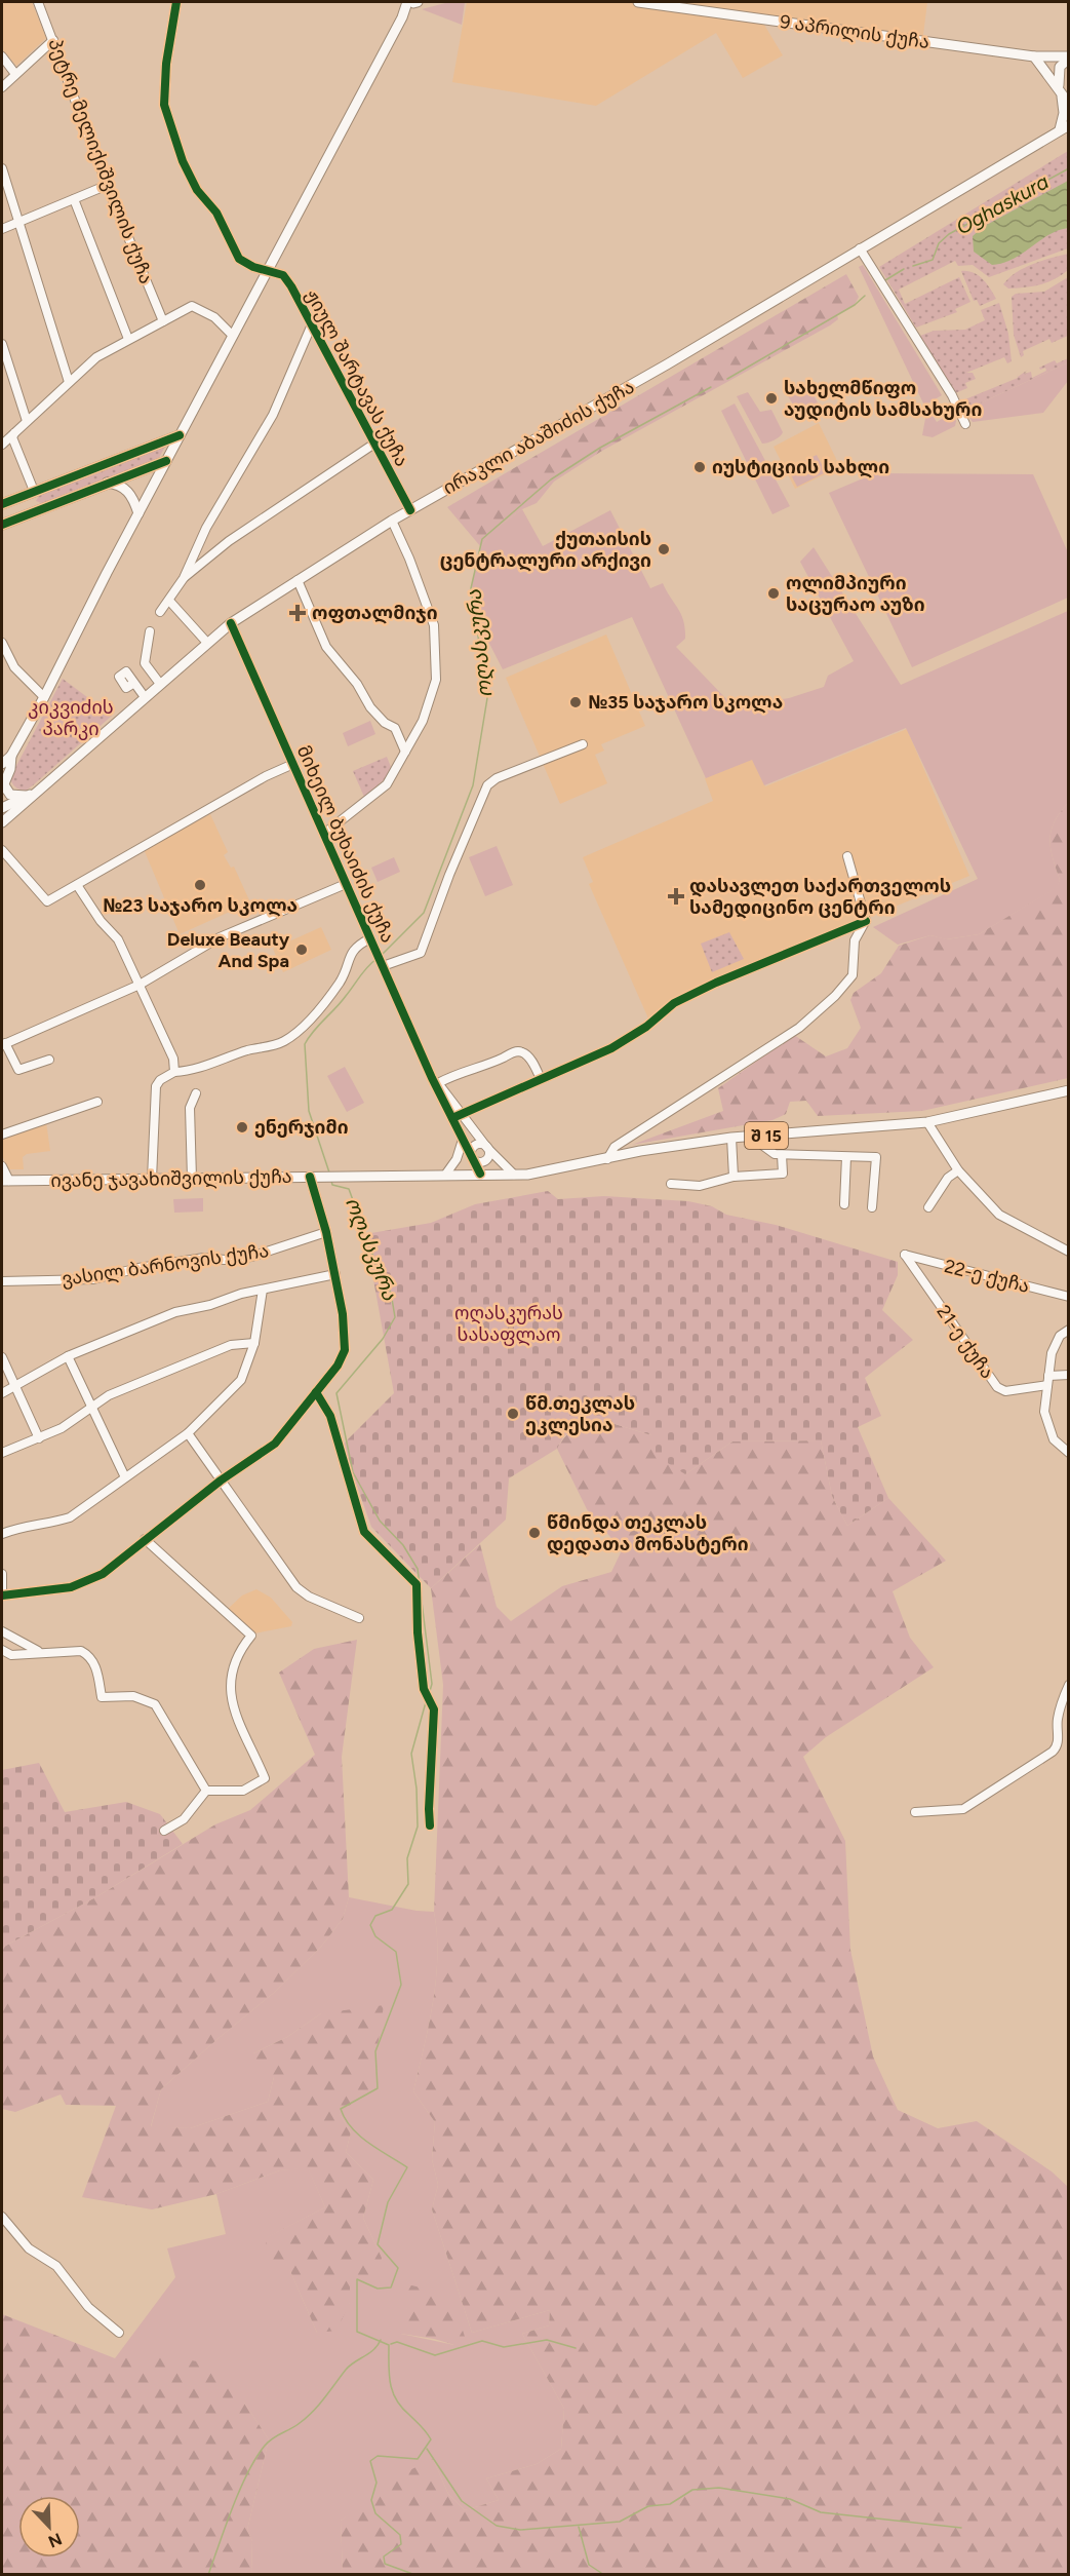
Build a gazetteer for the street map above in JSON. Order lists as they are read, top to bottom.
{
  "streets": {
    "main road": [
      "9 აპრილის ქუჩა",
      "ირაკლი აბაშიძის ქუჩა",
      "შ 15",
      "ივანე ჯავახიშვილის ქუჩა"
    ],
    "street": [
      "პეტრე მელიქიშვილის ქუჩა",
      "ჟიულ შარტავას ქუჩა",
      "მიხეილ ბუხაიძის ქუჩა",
      "ვასილ ბარნოვის ქუჩა",
      "22-ე ქუჩა",
      "21-ე ქუჩა"
    ]
  },
  "crossings": [
    ["ჟიულ შარტავას ქუჩა", "ირაკლი აბაშიძის ქუჩა"],
    ["ირაკლი აბაშიძის ქუჩა", "მიხეილ ბუხაიძის ქუჩა"],
    ["მიხეილ ბუხაიძის ქუჩა", "ივანე ჯავახიშვილის ქუჩა"],
    ["შ 15", "ივანე ჯავახიშვილის ქუჩა"],
    ["22-ე ქუჩა", "21-ე ქუჩა"]
  ],
  "water": ["Oghaskura", "ოღასკურა"],
  "parks": ["კიკვიძის პარკი", "ოღასკურას სასაფლაო"],
  "places": {
    "other": [
      "სახელმწიფო აუდიტის სამსახური",
      "იუსტიციის სახლი",
      "ქუთაისის ცენტრალური არქივი",
      "ოლიმპიური საცურაო აუზი",
      "№35 საჯარო სკოლა",
      "№23 საჯარო სკოლა",
      "Deluxe Beauty And Spa",
      "ენერჯიმი",
      "წმ.თეკლას ეკლესია",
      "წმინდა თეკლას დედათა მონასტერი"
    ],
    "health": ["ოფთალმიჯი", "დასავლეთ საქართველოს სამედიცინო ცენტრი"]
  },
  "north": "bottom right"
}
